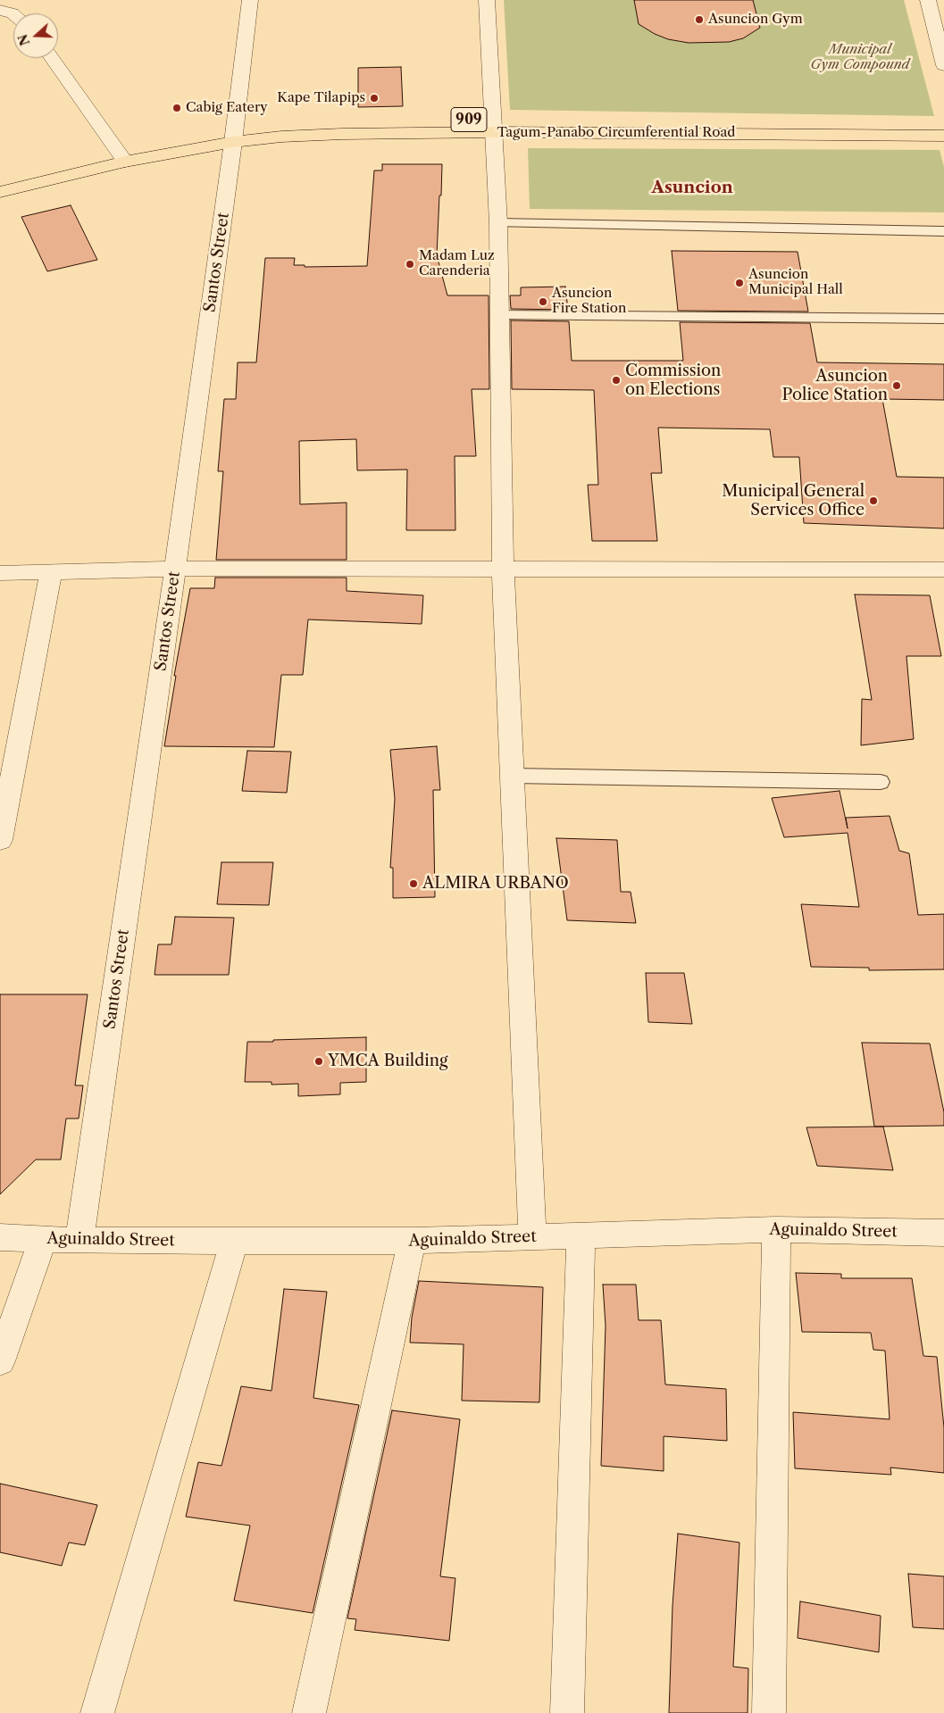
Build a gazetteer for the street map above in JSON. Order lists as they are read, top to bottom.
{
  "streets": {
    "highway": ["909", "Tagum-Panabo Circumferential Road"],
    "street": ["Santos Street", "Aguinaldo Street"]
  },
  "crossings": [
    ["Tagum-Panabo Circumferential Road", "Santos Street"],
    ["Santos Street", "Aguinaldo Street"]
  ],
  "districts": ["Asuncion"],
  "parks": ["Municipal Gym Compound"],
  "places": [
    "Asuncion Gym",
    "Kape Tilapips",
    "Cabig Eatery",
    "Madam Luz Carenderia",
    "Asuncion Municipal Hall",
    "Asuncion Fire Station",
    "Commission on Elections",
    "Asuncion Police Station",
    "Municipal General Services Office",
    "ALMIRA URBANO",
    "YMCA Building"
  ],
  "north": "left"
}
